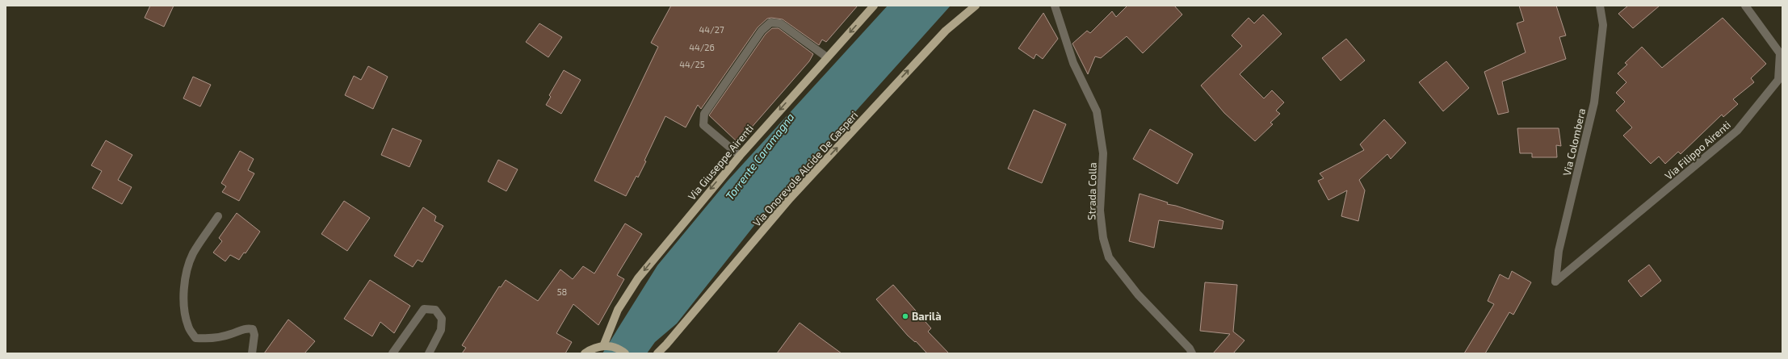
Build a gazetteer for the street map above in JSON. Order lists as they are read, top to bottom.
{
  "streets": {
    "main road": ["Via Giuseppe Airenti", "Via Onorevole Alcide De Gasperi"],
    "street": ["Via Colombera", "Via Filippo Airenti", "Strada Colla"]
  },
  "crossings": [
    ["Via Colombera", "Via Filippo Airenti"]
  ],
  "one_way": ["Via Giuseppe Airenti", "Via Onorevole Alcide De Gasperi"],
  "water": ["Torrente Caramagna"],
  "places": ["Barilà"],
  "house_numbers": [
    "44/27",
    "44/26",
    "44/25",
    "58"
  ]
}
